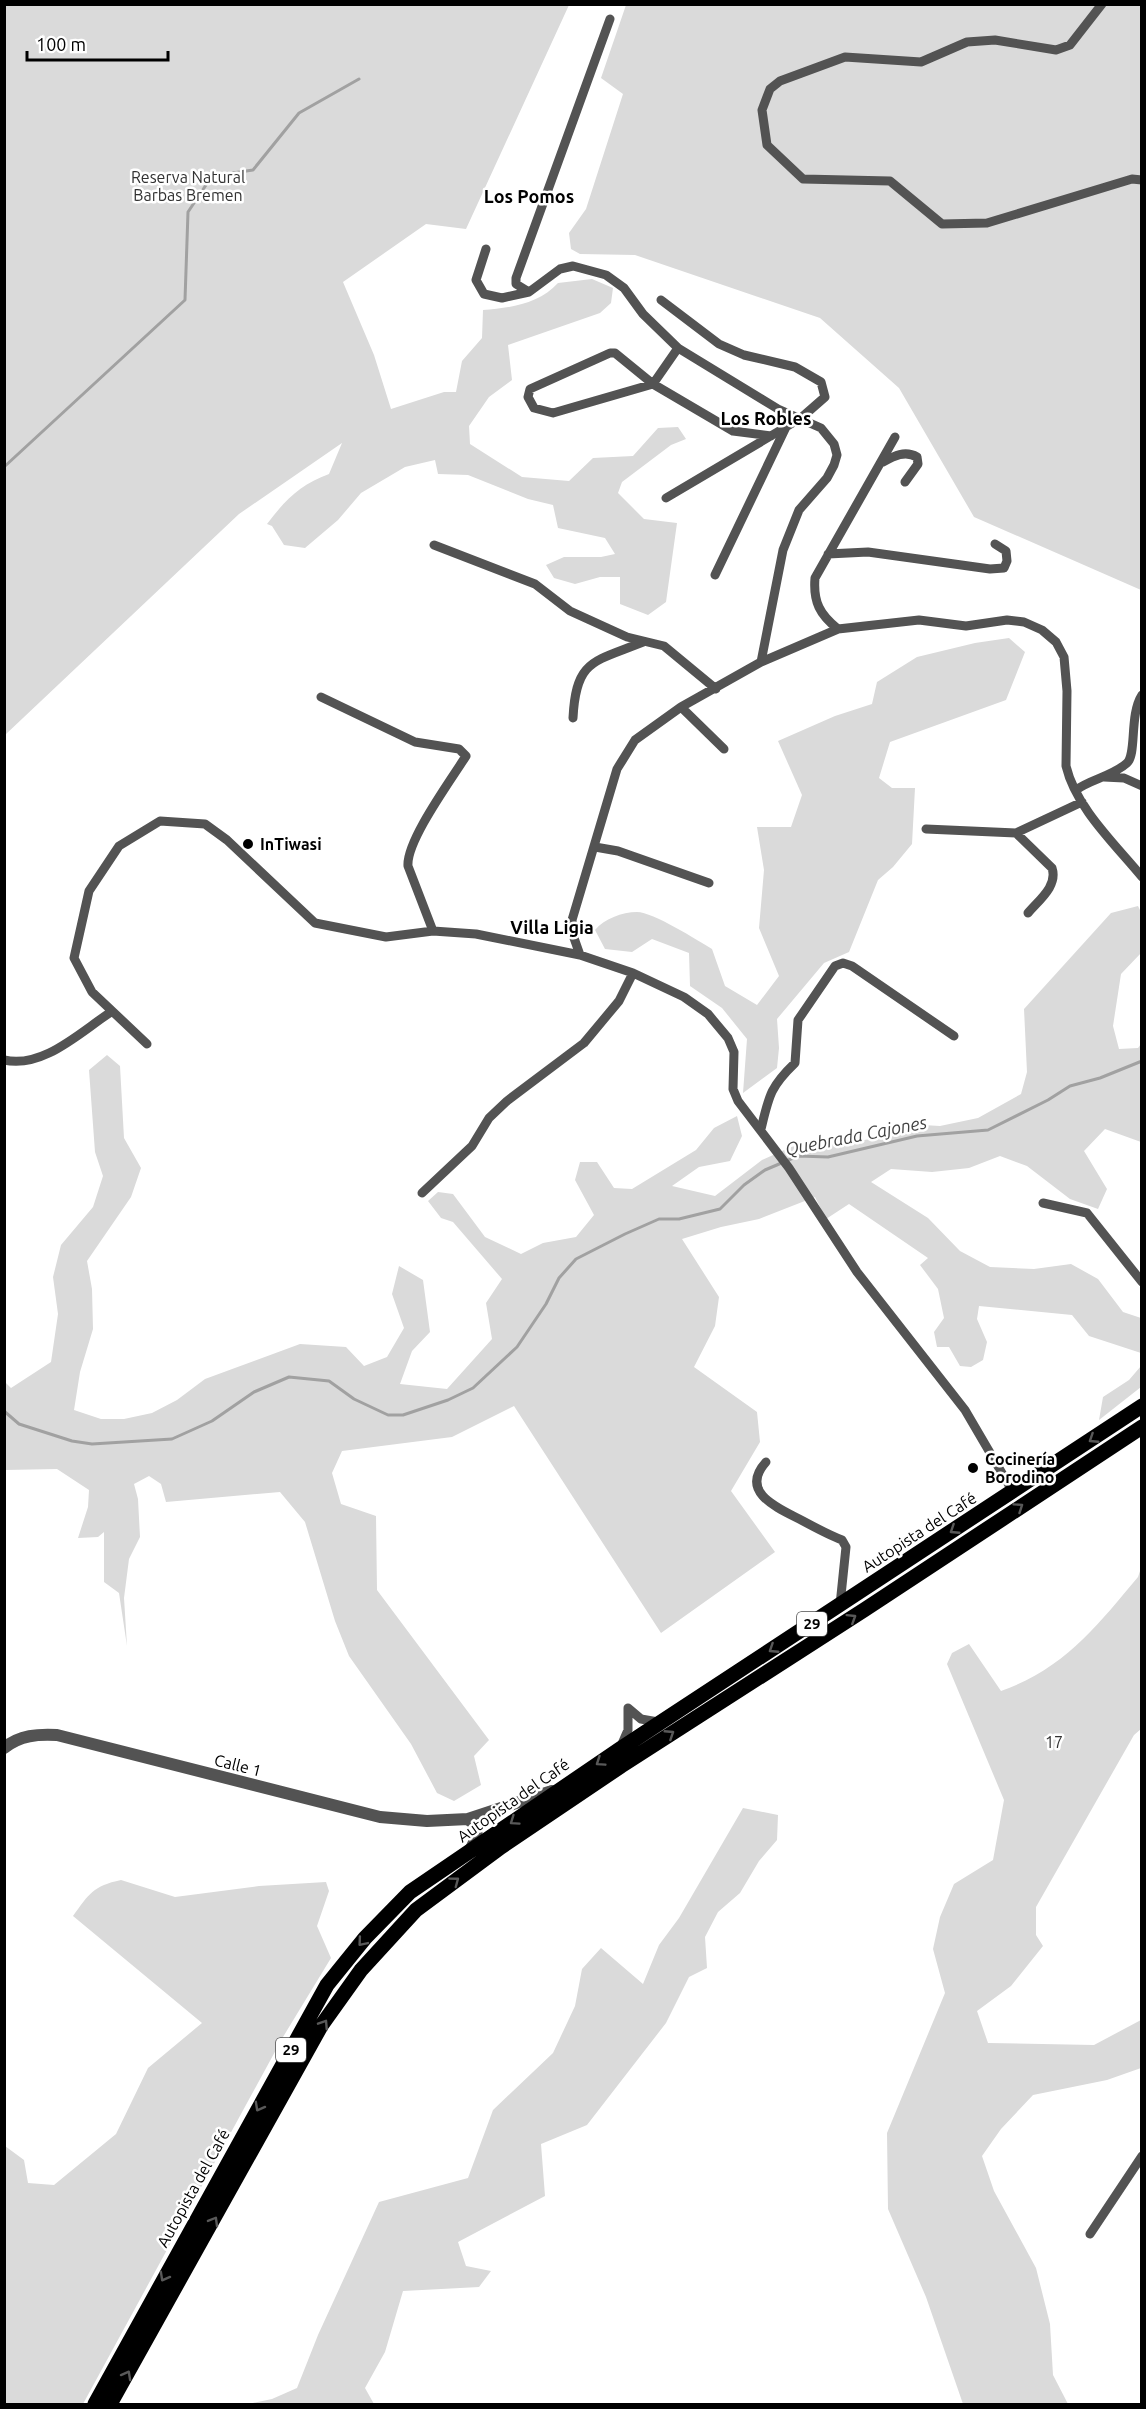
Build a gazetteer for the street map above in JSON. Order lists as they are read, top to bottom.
{
  "streets": {
    "highway": ["Autopista del Café", "29"],
    "street": ["Calle 1"]
  },
  "crossings": [
    ["Autopista del Café", "Calle 1"]
  ],
  "districts": ["Los Pomos", "Los Robles", "Villa Ligia"],
  "water": ["Quebrada Cajones"],
  "parks": ["Reserva Natural Barbas Bremen", "17"],
  "places": ["InTiwasi", "Cocinería Borodino"],
  "scale_bar": "100 m"
}
